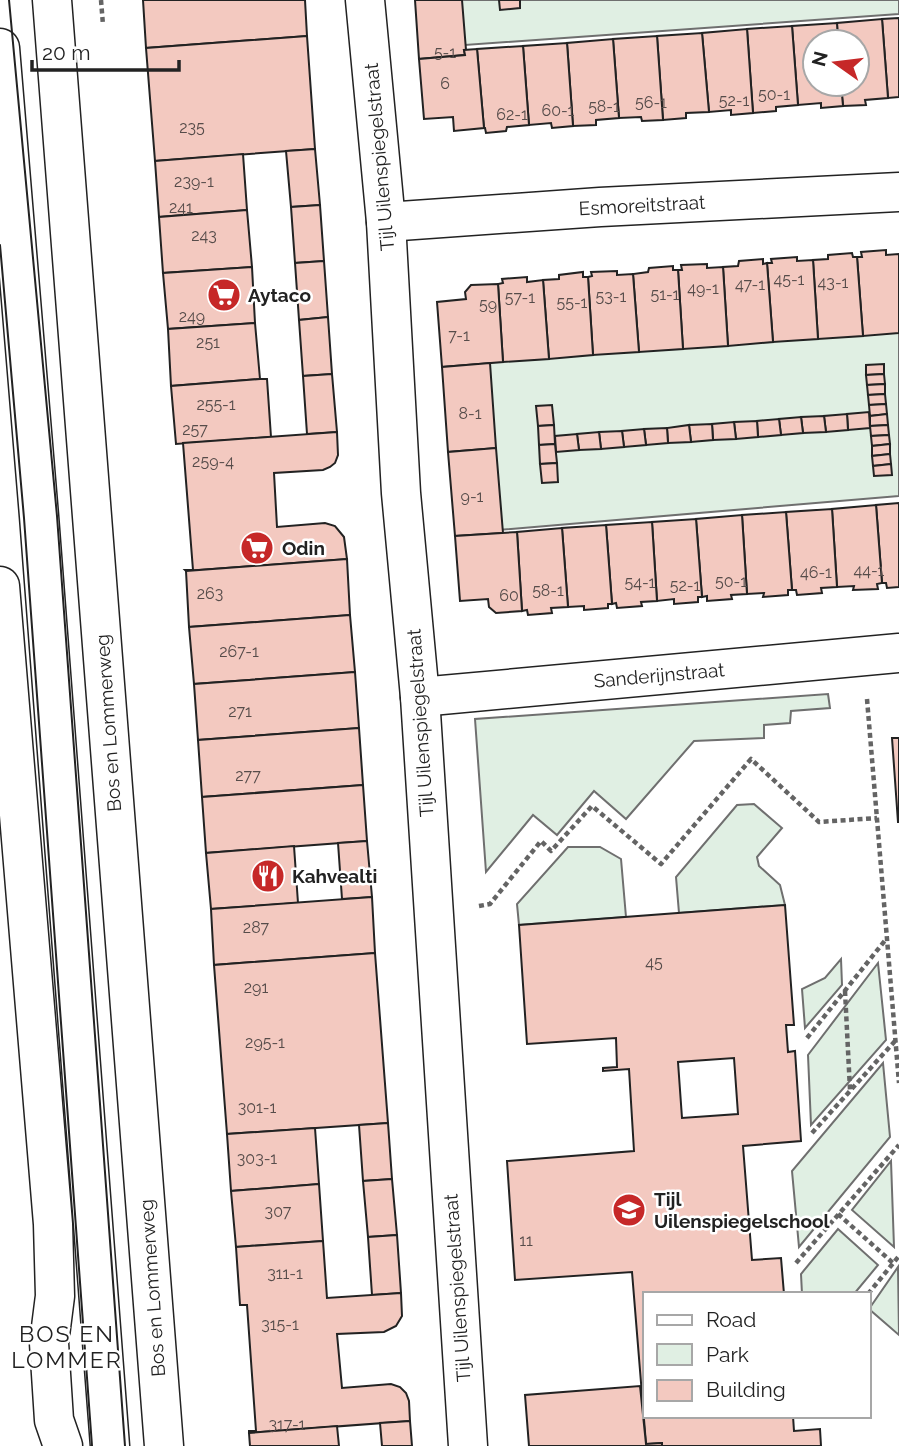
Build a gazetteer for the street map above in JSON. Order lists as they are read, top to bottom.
{
  "streets": {
    "street": [
      "Tijl Uilenspiegelstraat",
      "Esmoreitstraat",
      "Sanderijnstraat",
      "Bos en Lommerweg"
    ]
  },
  "crossings": [
    ["Tijl Uilenspiegelstraat", "Esmoreitstraat"],
    ["Tijl Uilenspiegelstraat", "Sanderijnstraat"]
  ],
  "districts": ["BOS EN LOMMER"],
  "places": {
    "supermarket": ["Aytaco", "Odin"],
    "restaurant": ["Kahvealti"],
    "school or university": ["Tijl Uilenspiegelschool"]
  },
  "house_numbers": [
    "5-1",
    "6",
    "50-1",
    "52-1",
    "56-1",
    "58-1",
    "60-1",
    "62-1",
    "235",
    "239-1",
    "241",
    "243",
    "45-1",
    "43-1",
    "47-1",
    "49-1",
    "51-1",
    "53-1",
    "57-1",
    "55-1",
    "59",
    "249",
    "7-1",
    "251",
    "255-1",
    "8-1",
    "257",
    "259-4",
    "9-1",
    "44-1",
    "46-1",
    "50-1",
    "54-1",
    "52-1",
    "58-1",
    "263",
    "60",
    "267-1",
    "271",
    "277",
    "287",
    "45",
    "291",
    "295-1",
    "301-1",
    "303-1",
    "307",
    "11",
    "311-1",
    "315-1",
    "317-1"
  ],
  "legend": ["Road", "Park", "Building"],
  "scale_bar": "20 m",
  "north": "left"
}
